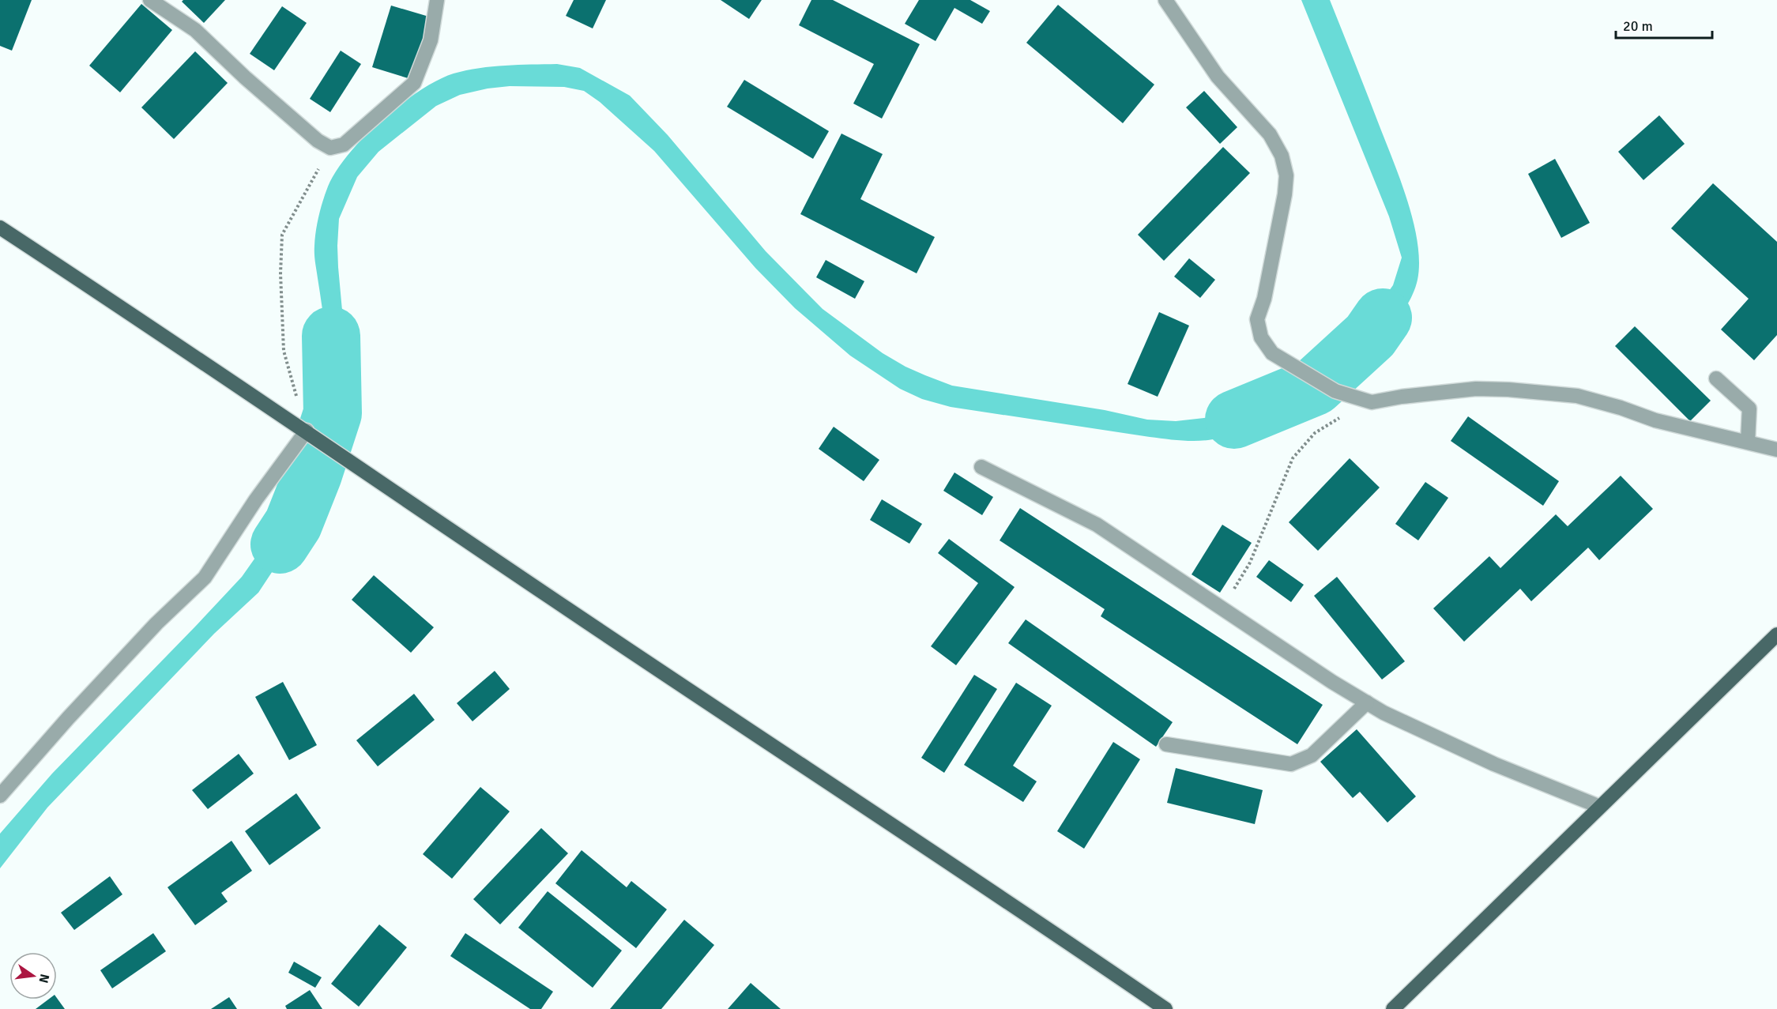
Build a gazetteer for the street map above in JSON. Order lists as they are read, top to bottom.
{
  "scale_bar": "20 m",
  "north": "right"
}
